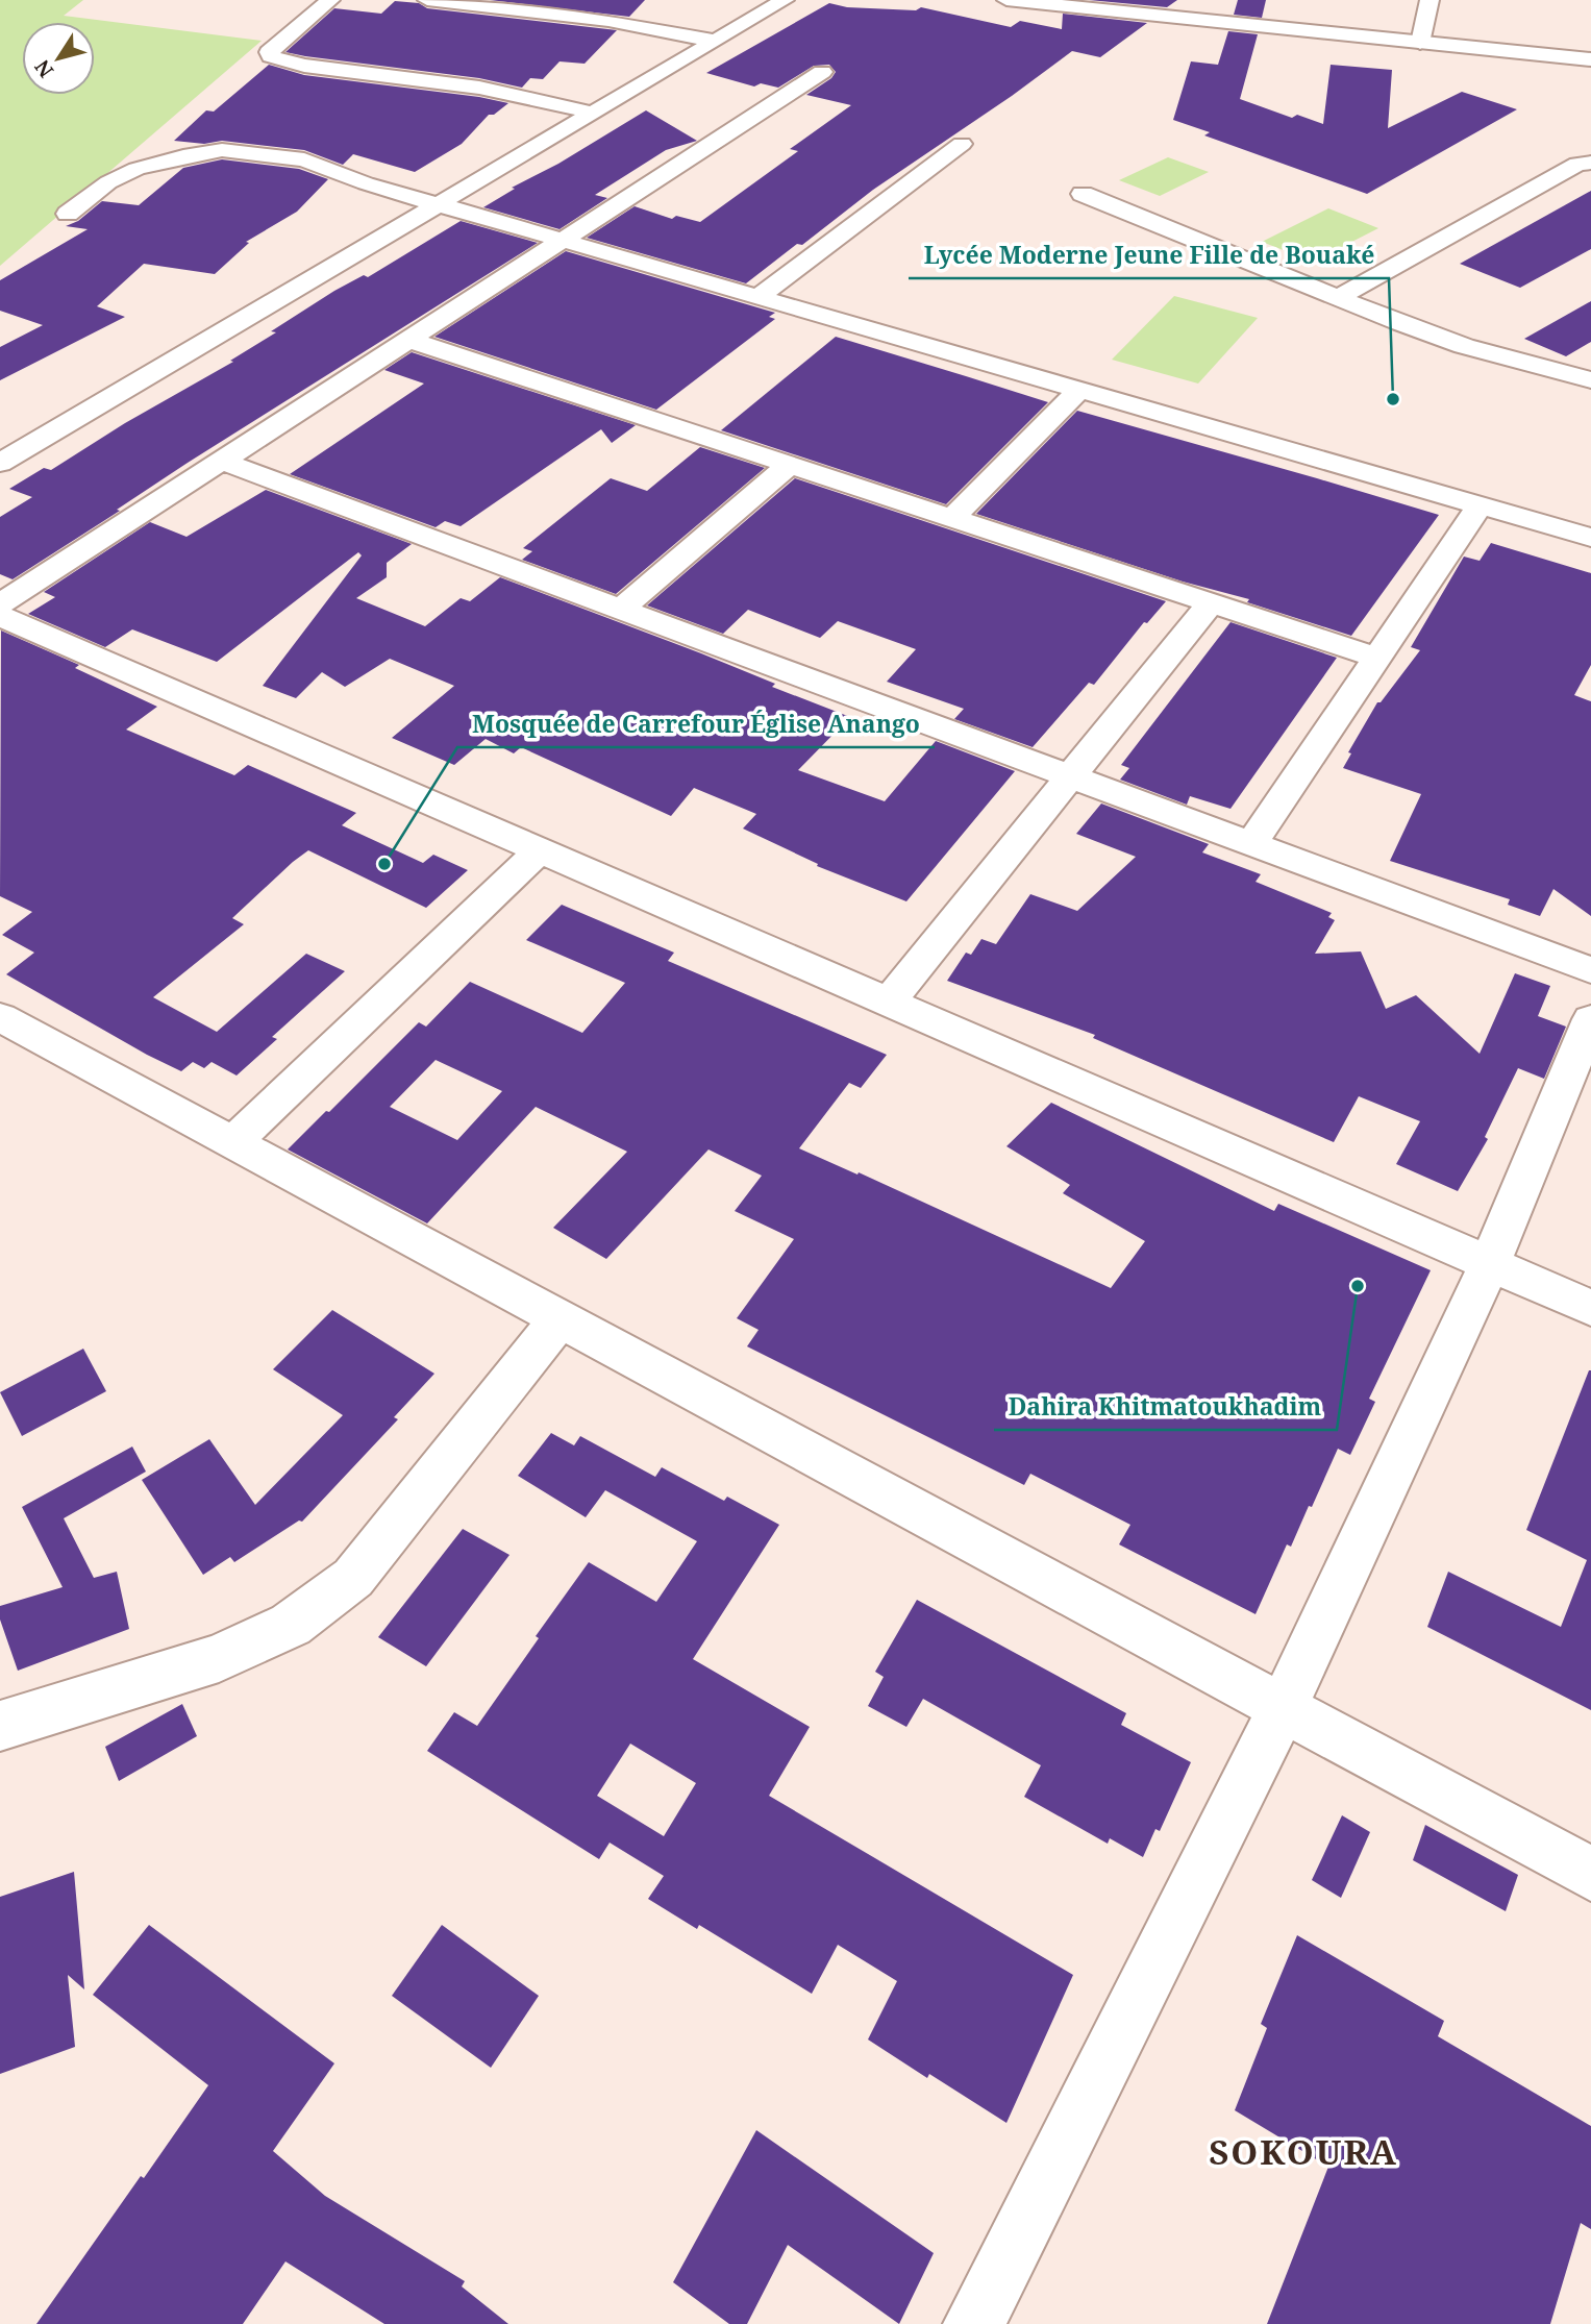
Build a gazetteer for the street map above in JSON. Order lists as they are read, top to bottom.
{
  "districts": ["SOKOURA"],
  "places": ["Lycée Moderne Jeune Fille de Bouaké", "Mosquée de Carrefour Église Anango", "Dahira Khitmatoukhadim"],
  "north": "bottom left"
}
